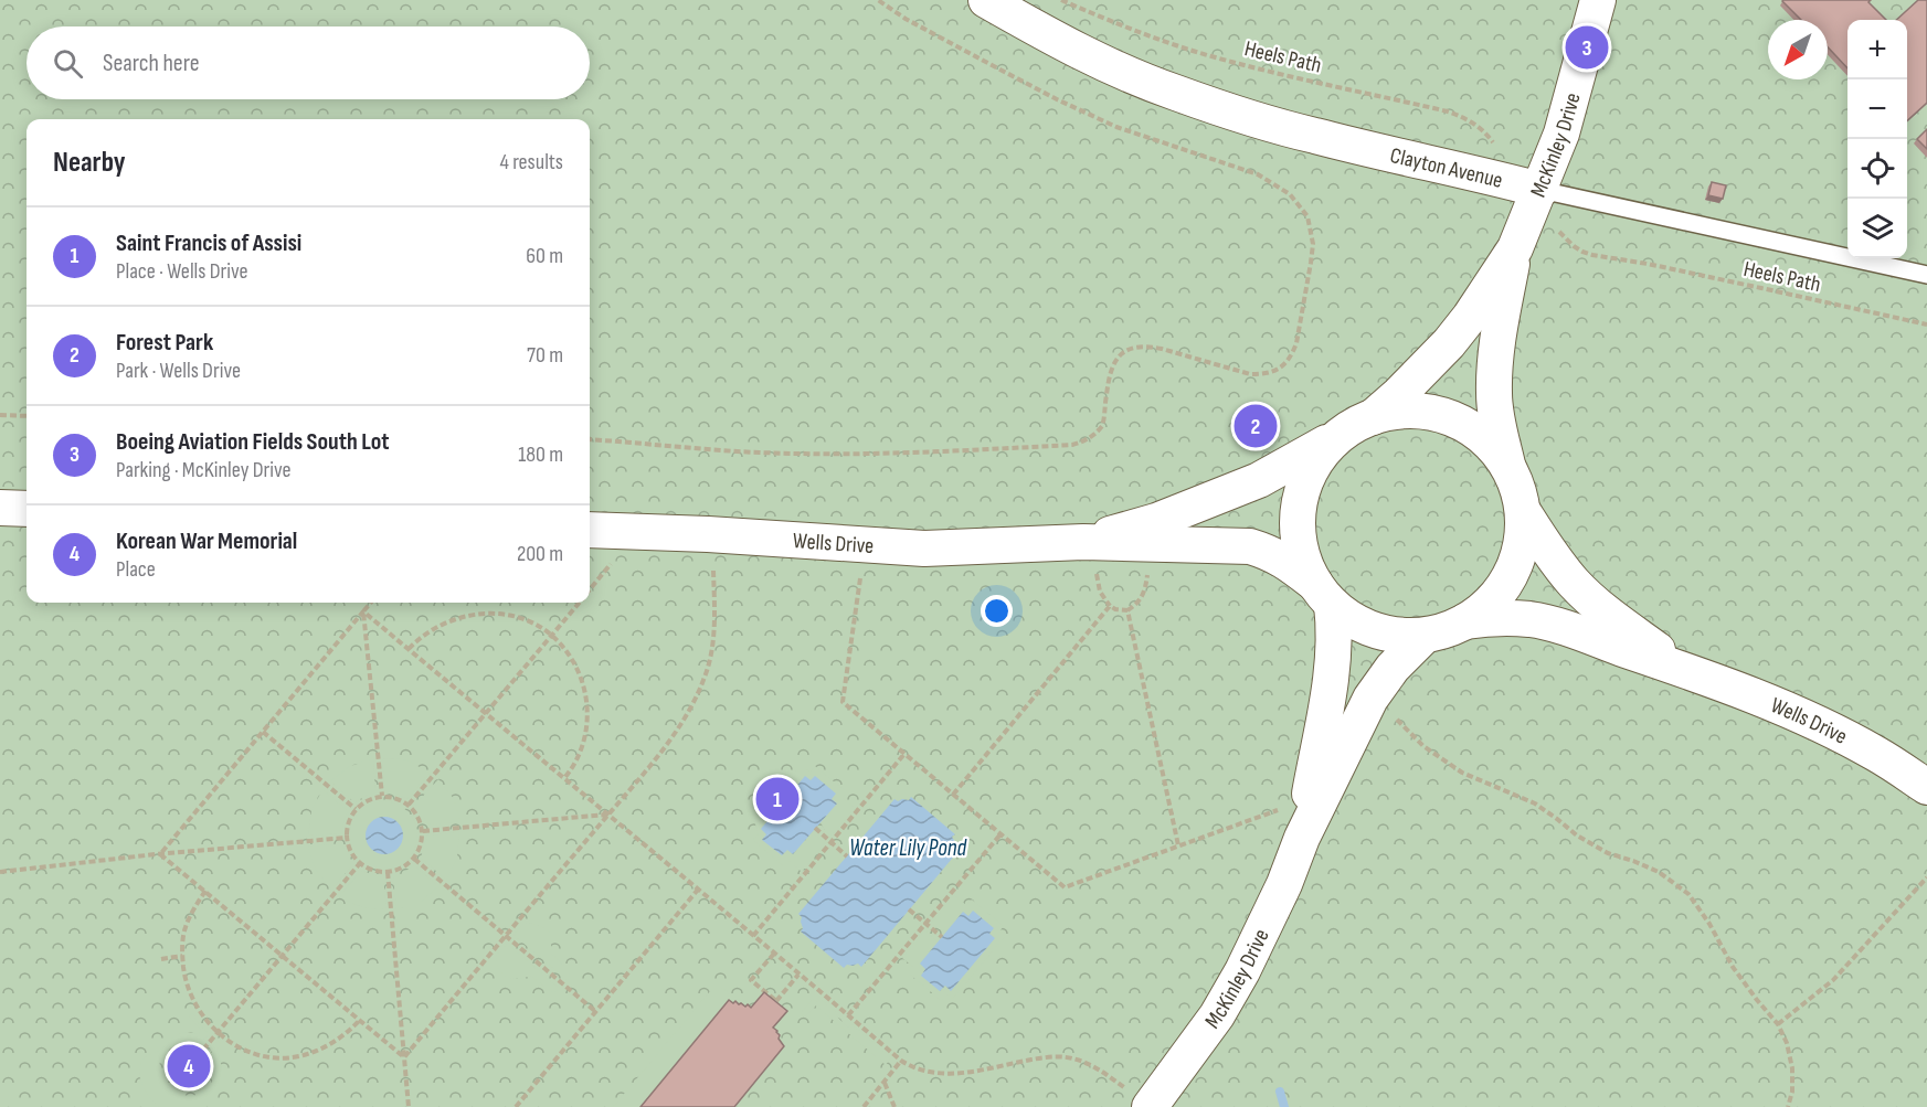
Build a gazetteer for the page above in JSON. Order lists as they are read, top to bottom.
{
  "streets": {
    "street": ["McKinley Drive", "Clayton Avenue", "Wells Drive"],
    "path": ["Heels Path"]
  },
  "crossings": [
    ["McKinley Drive", "Clayton Avenue"],
    ["McKinley Drive", "Wells Drive"]
  ],
  "water": ["Water Lily Pond"],
  "north": "bottom left",
  "page": {
    "map_buttons": ["+", "−"],
    "pins": [
      "3",
      "2",
      "1",
      "4"
    ],
    "search": "Search here",
    "heading": ["Nearby", "4 results"],
    "list": [
      {
        "mark": "1",
        "name": "Saint Francis of Assisi",
        "note": "Place · Wells Drive",
        "value": "60 m"
      },
      {
        "mark": "2",
        "name": "Forest Park",
        "note": "Park · Wells Drive",
        "value": "70 m"
      },
      {
        "mark": "3",
        "name": "Boeing Aviation Fields South Lot",
        "note": "Parking · McKinley Drive",
        "value": "180 m"
      },
      {
        "mark": "4",
        "name": "Korean War Memorial",
        "note": "Place",
        "value": "200 m"
      }
    ]
  }
}
